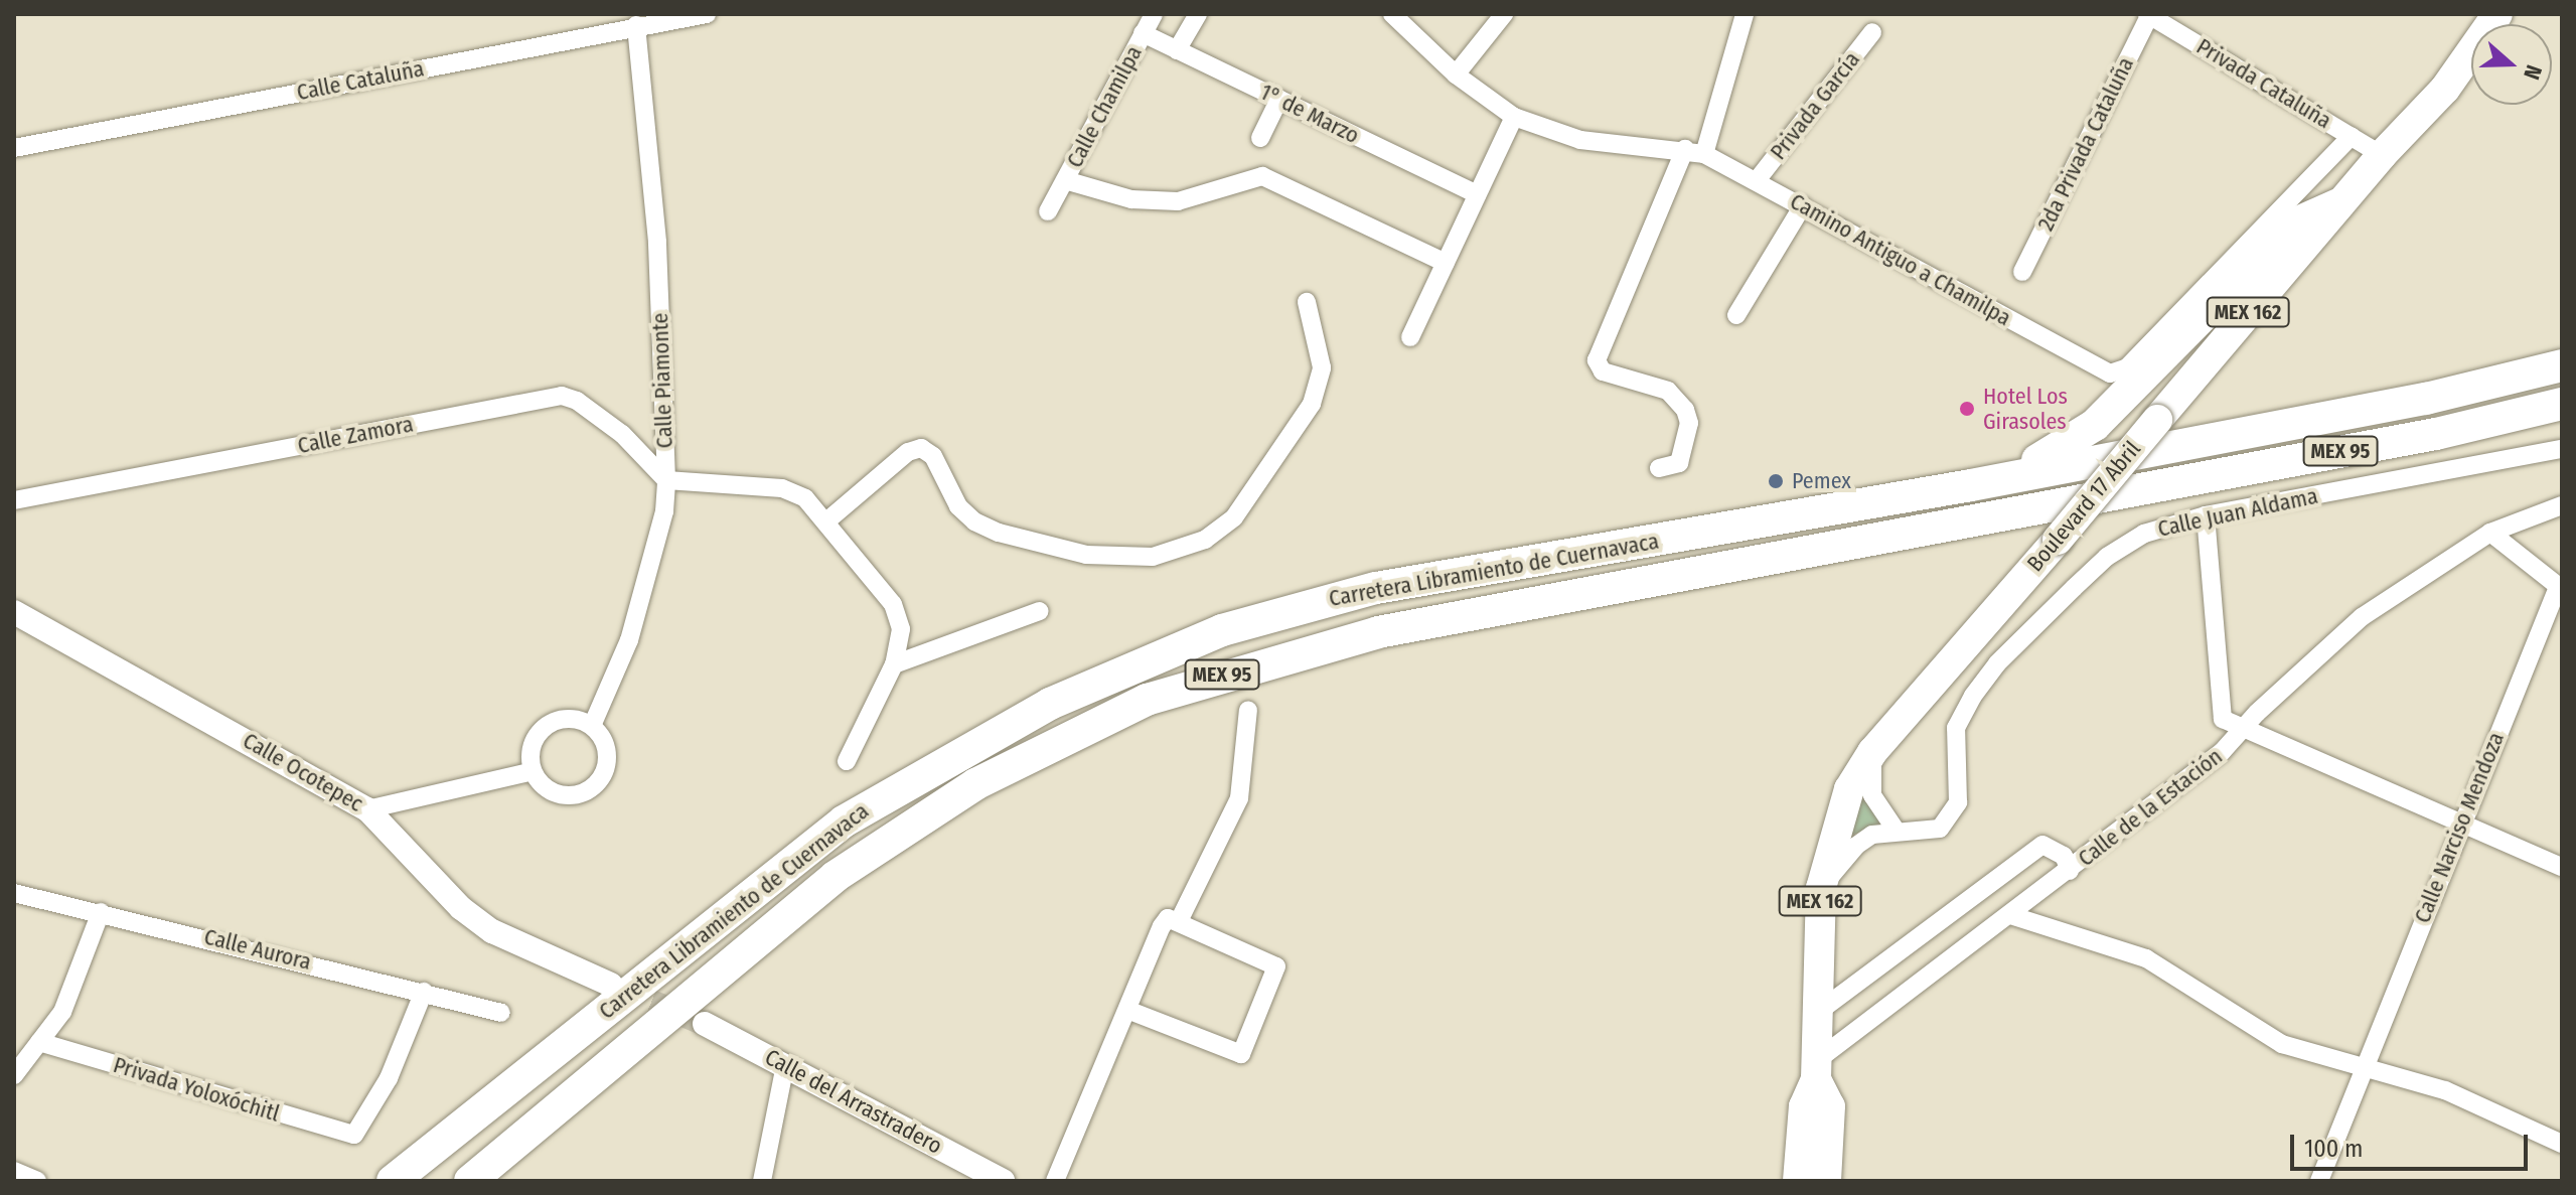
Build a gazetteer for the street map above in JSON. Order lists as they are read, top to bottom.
{
  "streets": {
    "highway": ["MEX 95", "Carretera Libramiento de Cuernavaca"],
    "main road": ["MEX 162", "Boulevard 17 Abril"],
    "street": [
      "Calle Cataluña",
      "Privada Cataluña",
      "Privada García",
      "Calle Chamilpa",
      "1° de Marzo",
      "2da Privada Cataluña",
      "Camino Antiguo a Chamilpa",
      "Calle Piamonte",
      "Calle Zamora",
      "Calle Juan Aldama",
      "Calle Ocotepec",
      "Calle de la Estación",
      "Calle Narciso Mendoza",
      "Calle Aurora",
      "Privada Yoloxóchitl",
      "Calle del Arrastradero"
    ]
  },
  "crossings": [
    ["Calle Cataluña", "Calle Piamonte"],
    ["Privada Cataluña", "2da Privada Cataluña"],
    ["Privada Cataluña", "Camino Antiguo a Chamilpa"],
    ["Privada Cataluña", "Boulevard 17 Abril"],
    ["Privada García", "Camino Antiguo a Chamilpa"],
    ["Calle Chamilpa", "1° de Marzo"],
    ["MEX 162", "Boulevard 17 Abril"],
    ["MEX 162", "Calle de la Estación"],
    ["Calle Piamonte", "Calle Zamora"],
    ["Boulevard 17 Abril", "Calle Juan Aldama"],
    ["Boulevard 17 Abril", "Calle de la Estación"],
    ["Calle Aurora", "Privada Yoloxóchitl"]
  ],
  "places": ["Hotel Los Girasoles", "Pemex"],
  "scale_bar": "100 m",
  "north": "right"
}
